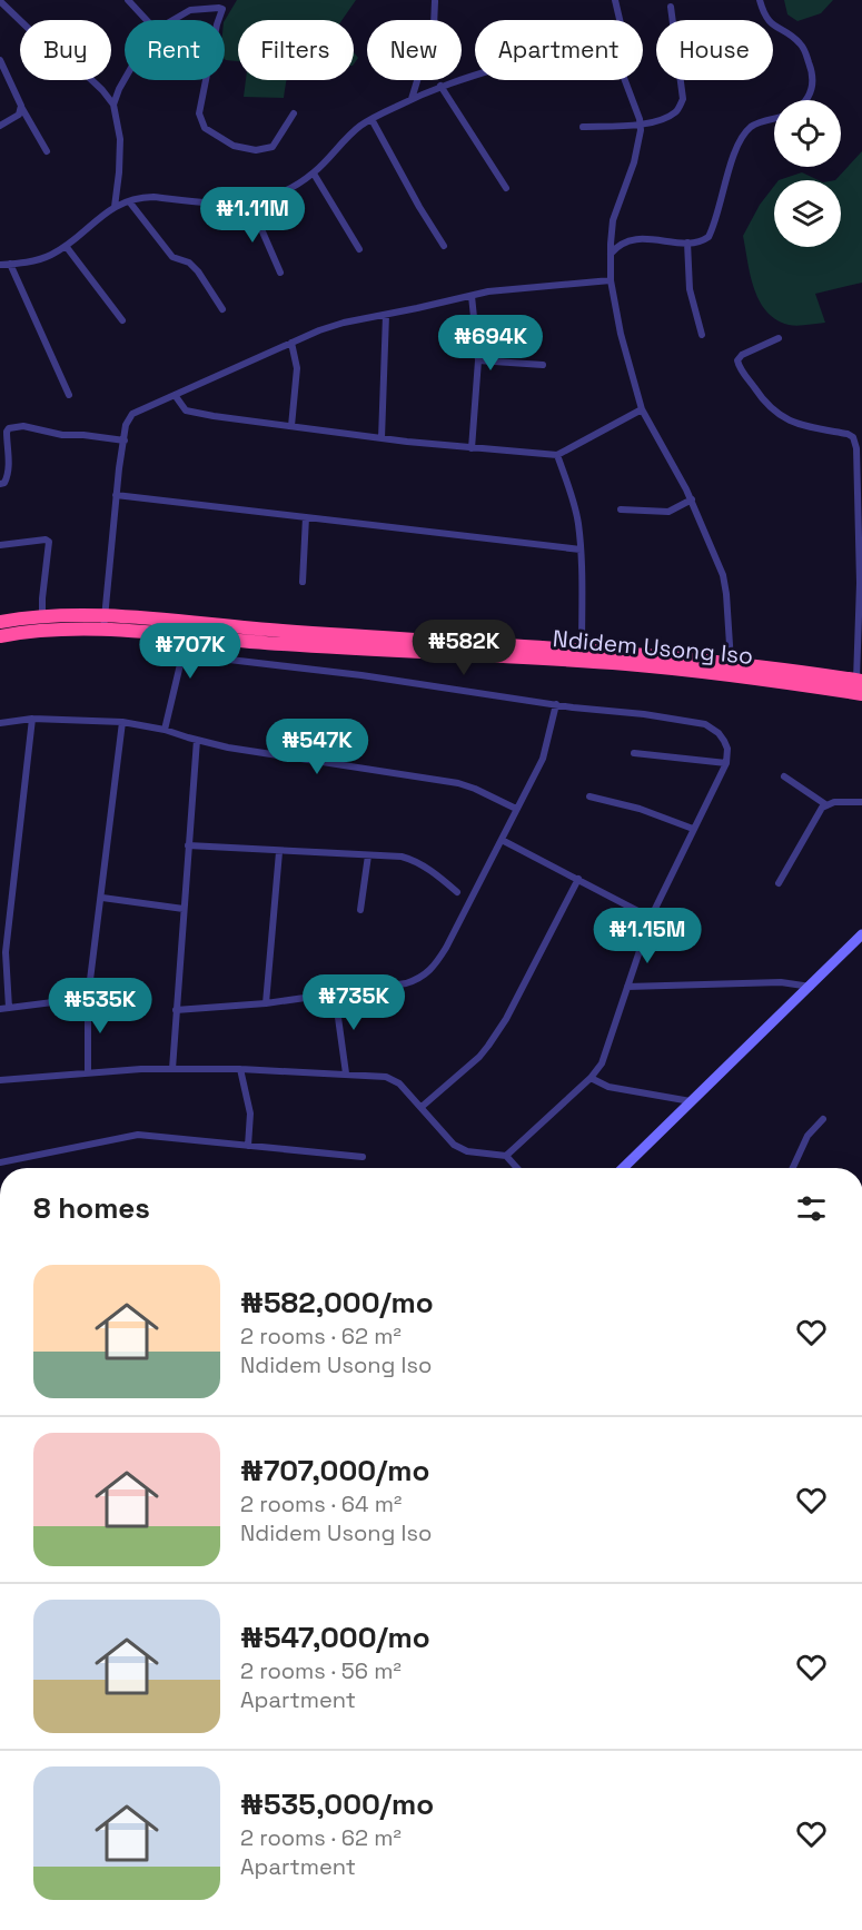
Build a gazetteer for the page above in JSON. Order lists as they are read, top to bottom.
{
  "streets": {
    "highway": ["Ndidem Usong Iso"]
  },
  "page": {
    "chip": [
      "Buy",
      "Rent",
      "Filters",
      "New",
      "Apartment",
      "House"
    ],
    "price": [
      "₦1.11M",
      "₦694K",
      "₦582K",
      "₦707K",
      "₦547K",
      "₦1.15M",
      "₦735K",
      "₦535K"
    ],
    "heading": "8 homes",
    "list": [
      {
        "name": "₦582,000/mo",
        "note": "2 rooms · 62 m² · Ndidem Usong Iso"
      },
      {
        "name": "₦707,000/mo",
        "note": "2 rooms · 64 m² · Ndidem Usong Iso"
      },
      {
        "name": "₦547,000/mo",
        "note": "2 rooms · 56 m² · Apartment"
      },
      {
        "name": "₦535,000/mo",
        "note": "2 rooms · 62 m² · Apartment"
      }
    ]
  }
}
